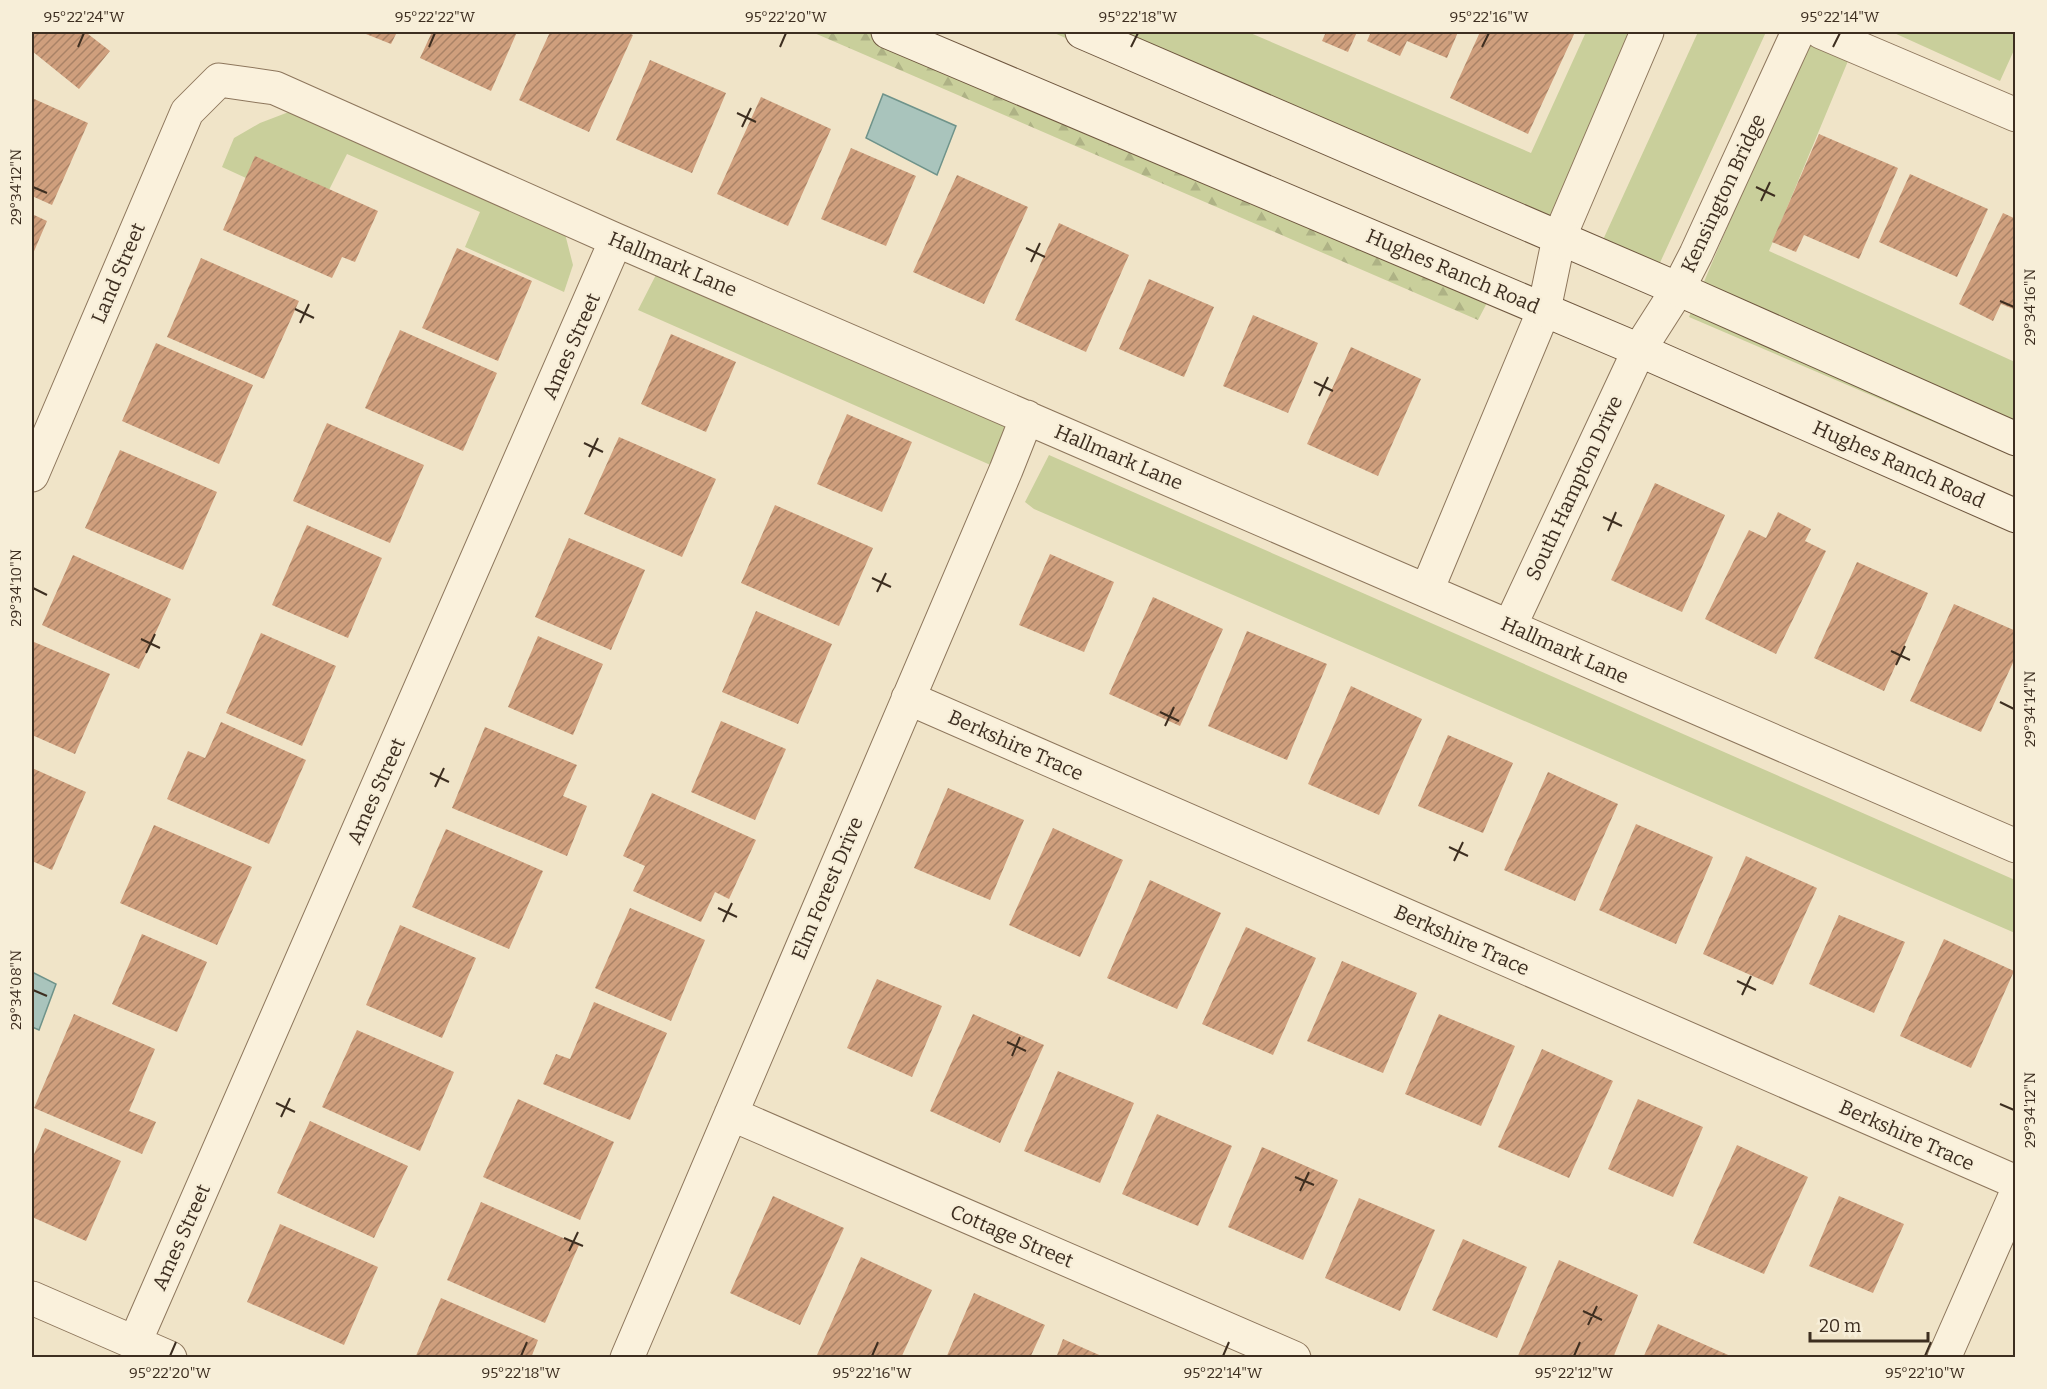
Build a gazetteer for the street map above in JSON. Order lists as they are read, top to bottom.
{
  "streets": {
    "street": [
      "Kensington Bridge",
      "Hallmark Lane",
      "Hughes Ranch Road",
      "Land Street",
      "Ames Street",
      "South Hampton Drive",
      "Berkshire Trace",
      "Elm Forest Drive",
      "Cottage Street"
    ]
  },
  "crossings": [
    ["Kensington Bridge", "Hughes Ranch Road"],
    ["Kensington Bridge", "South Hampton Drive"],
    ["Hallmark Lane", "Land Street"],
    ["Hallmark Lane", "Ames Street"],
    ["Hallmark Lane", "South Hampton Drive"],
    ["Hallmark Lane", "Elm Forest Drive"],
    ["Hughes Ranch Road", "South Hampton Drive"],
    ["Berkshire Trace", "Elm Forest Drive"],
    ["Elm Forest Drive", "Cottage Street"]
  ],
  "scale_bar": "20 m",
  "coordinates": [
    "95°22'24\"W",
    "95°22'22\"W",
    "95°22'20\"W",
    "95°22'18\"W",
    "95°22'16\"W",
    "95°22'14\"W",
    "29°34'12\"N",
    "29°34'16\"N",
    "29°34'10\"N",
    "29°34'14\"N",
    "29°34'08\"N",
    "95°22'12\"W",
    "95°22'10\"W"
  ]
}
